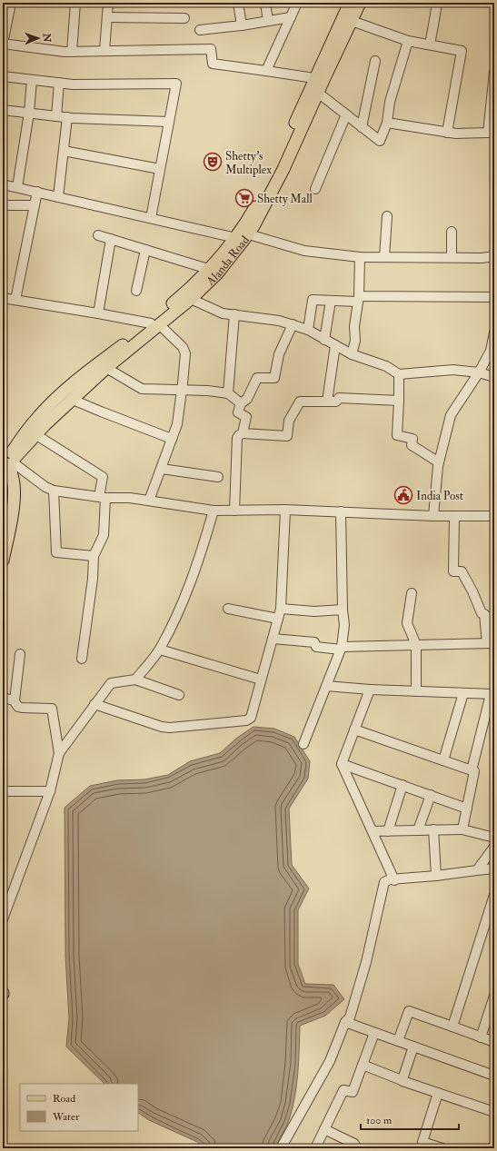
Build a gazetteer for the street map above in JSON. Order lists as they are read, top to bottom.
{
  "streets": {
    "main road": ["Alanda Road"]
  },
  "places": {
    "theatre": ["Shetty's Multiplex"],
    "supermarket": ["Shetty Mall"],
    "public building": ["India Post"]
  },
  "legend": ["Road", "Water"],
  "scale_bar": "100 m",
  "north": "right"
}
